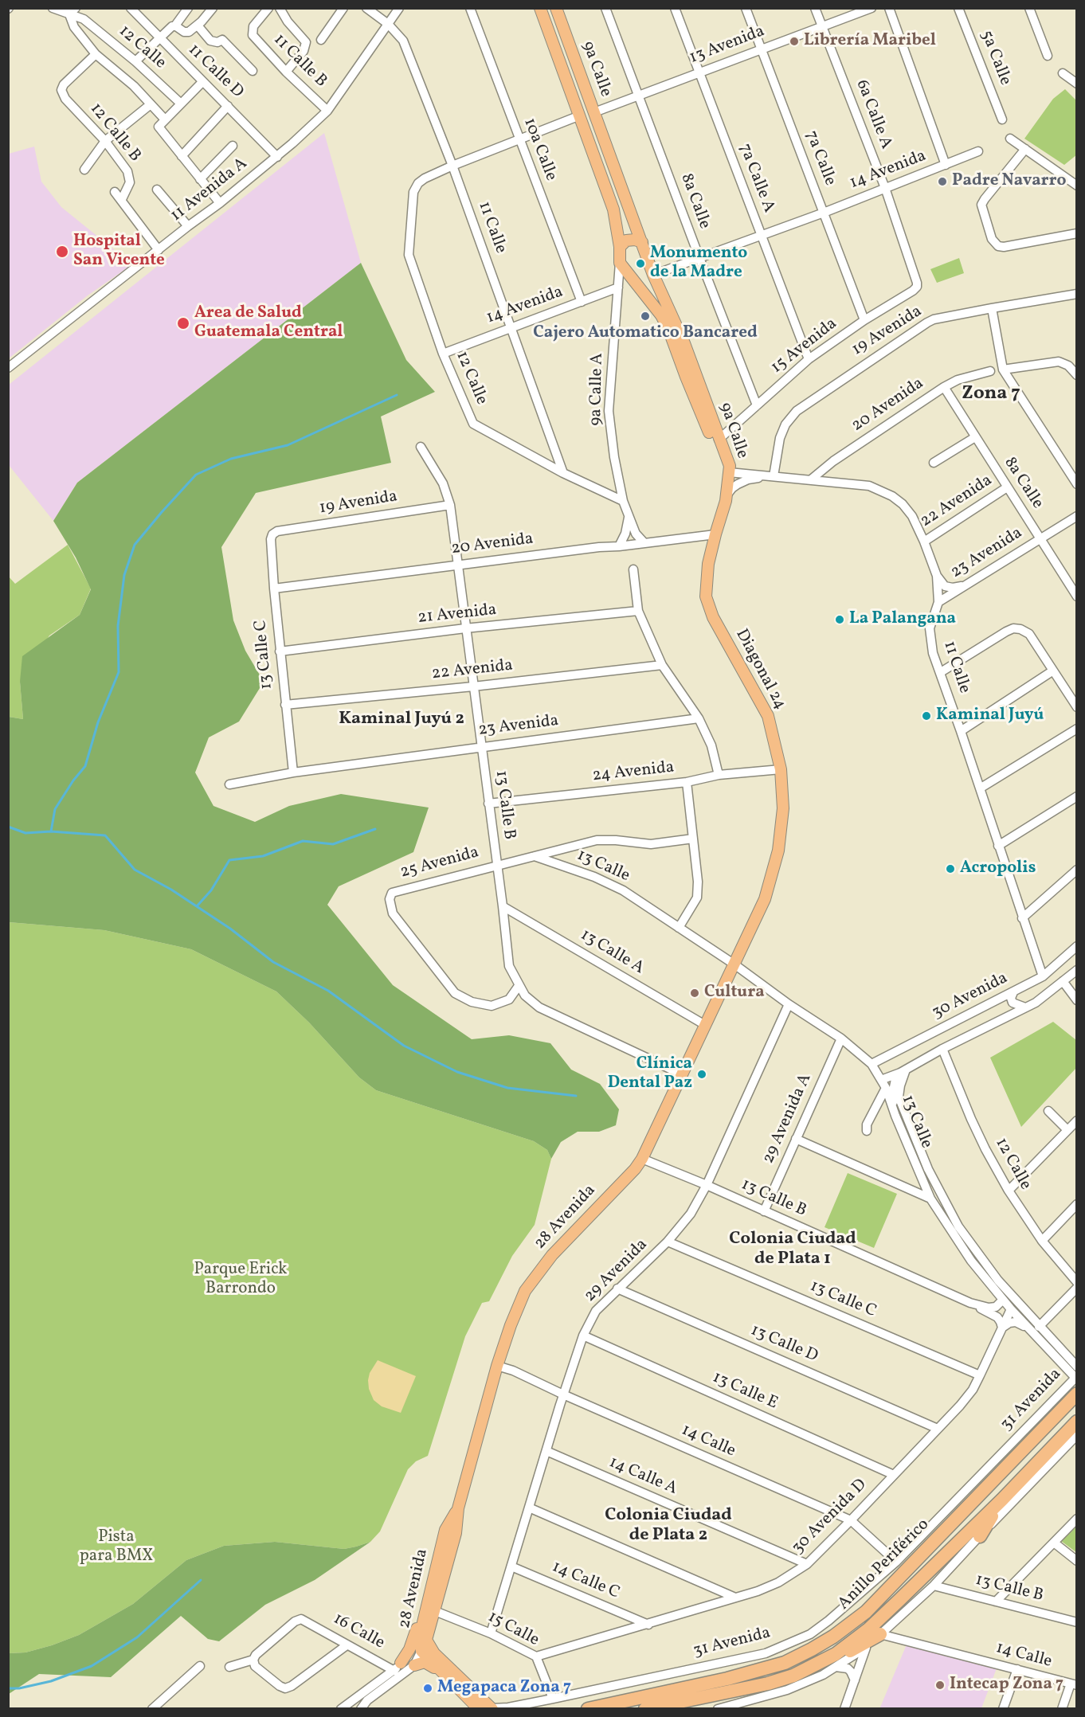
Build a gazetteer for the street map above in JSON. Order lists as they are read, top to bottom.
{
  "streets": {
    "highway": ["Anillo Periférico"],
    "main road": ["9a Calle", "Diagonal 24", "28 Avenida"],
    "street": [
      "13 Avenida",
      "12 Calle",
      "5a Calle",
      "11 Calle B",
      "11 Calle D",
      "6a Calle A",
      "12 Calle B",
      "10a Calle",
      "7a Calle",
      "14 Avenida",
      "7a Calle A",
      "11 Avenida A",
      "8a Calle",
      "11 Calle",
      "19 Avenida",
      "15 Avenida",
      "9a Calle A",
      "20 Avenida",
      "22 Avenida",
      "23 Avenida",
      "21 Avenida",
      "13 Calle C",
      "24 Avenida",
      "13 Calle B",
      "25 Avenida",
      "13 Calle",
      "13 Calle A",
      "30 Avenida",
      "29 Avenida A",
      "29 Avenida",
      "13 Calle D",
      "13 Calle E",
      "31 Avenida",
      "14 Calle",
      "14 Calle A",
      "30 Avenida D",
      "14 Calle C",
      "15 Calle",
      "16 Calle"
    ]
  },
  "crossings": [
    ["13 Avenida", "9a Calle"],
    ["13 Avenida", "6a Calle A"],
    ["13 Avenida", "7a Calle"],
    ["13 Avenida", "7a Calle A"],
    ["13 Avenida", "8a Calle"],
    ["12 Calle", "14 Avenida"],
    ["12 Calle", "11 Calle"],
    ["12 Calle", "9a Calle A"],
    ["12 Calle", "30 Avenida"],
    ["11 Calle B", "11 Avenida A"],
    ["9a Calle", "14 Avenida"],
    ["9a Calle", "11 Calle"],
    ["9a Calle", "15 Avenida"],
    ["9a Calle", "9a Calle A"],
    ["9a Calle", "Diagonal 24"],
    ["11 Calle D", "11 Avenida A"],
    ["6a Calle A", "14 Avenida"],
    ["6a Calle A", "15 Avenida"],
    ["10a Calle", "14 Avenida"],
    ["7a Calle", "14 Avenida"],
    ["7a Calle", "15 Avenida"],
    ["14 Avenida", "7a Calle A"],
    ["14 Avenida", "8a Calle"],
    ["14 Avenida", "11 Calle"],
    ["14 Avenida", "9a Calle A"],
    ["7a Calle A", "15 Avenida"],
    ["11 Avenida A", "11 Calle"],
    ["8a Calle", "15 Avenida"],
    ["8a Calle", "20 Avenida"],
    ["8a Calle", "22 Avenida"],
    ["8a Calle", "23 Avenida"],
    ["11 Calle", "19 Avenida"],
    ["11 Calle", "20 Avenida"],
    ["11 Calle", "22 Avenida"],
    ["11 Calle", "23 Avenida"],
    ["11 Calle", "Diagonal 24"],
    ["11 Calle", "30 Avenida"],
    ["19 Avenida", "13 Calle C"],
    ["19 Avenida", "13 Calle B"],
    ["9a Calle A", "20 Avenida"],
    ["20 Avenida", "13 Calle C"],
    ["20 Avenida", "Diagonal 24"],
    ["20 Avenida", "13 Calle B"],
    ["22 Avenida", "13 Calle C"],
    ["22 Avenida", "13 Calle B"],
    ["23 Avenida", "13 Calle C"],
    ["23 Avenida", "13 Calle B"],
    ["21 Avenida", "13 Calle C"],
    ["21 Avenida", "13 Calle B"],
    ["13 Calle C", "29 Avenida"],
    ["13 Calle C", "30 Avenida D"],
    ["Diagonal 24", "24 Avenida"],
    ["Diagonal 24", "13 Calle"],
    ["Diagonal 24", "28 Avenida"],
    ["24 Avenida", "13 Calle B"],
    ["13 Calle B", "25 Avenida"],
    ["13 Calle B", "13 Calle"],
    ["13 Calle B", "13 Calle A"],
    ["13 Calle B", "29 Avenida A"],
    ["13 Calle B", "28 Avenida"],
    ["13 Calle B", "29 Avenida"],
    ["13 Calle B", "30 Avenida D"],
    ["25 Avenida", "13 Calle"],
    ["13 Calle", "30 Avenida"],
    ["13 Calle", "29 Avenida A"],
    ["13 Calle", "28 Avenida"],
    ["13 Calle", "29 Avenida"],
    ["13 Calle", "31 Avenida"],
    ["13 Calle", "30 Avenida D"],
    ["13 Calle A", "28 Avenida"],
    ["28 Avenida", "14 Calle"],
    ["28 Avenida", "15 Calle"],
    ["29 Avenida", "13 Calle D"],
    ["29 Avenida", "13 Calle E"],
    ["29 Avenida", "14 Calle"],
    ["29 Avenida", "14 Calle A"],
    ["29 Avenida", "14 Calle C"],
    ["29 Avenida", "15 Calle"],
    ["13 Calle D", "30 Avenida D"],
    ["13 Calle E", "30 Avenida D"],
    ["31 Avenida", "14 Calle"],
    ["31 Avenida", "15 Calle"],
    ["14 Calle", "30 Avenida D"],
    ["14 Calle A", "30 Avenida D"],
    ["30 Avenida D", "14 Calle C"],
    ["30 Avenida D", "15 Calle"]
  ],
  "districts": [
    "Zona 7",
    "Kaminal Juyú 2",
    "Colonia Ciudad de Plata 1",
    "Colonia Ciudad de Plata 2"
  ],
  "parks": ["Parque Erick Barrondo", "Pista para BMX"],
  "places": [
    "Librería Maribel",
    "Padre Navarro",
    "Hospital San Vicente",
    "Monumento de la Madre",
    "Cajero Automatico Bancared",
    "Area de Salud Guatemala Central",
    "La Palangana",
    "Kaminal Juyú",
    "Acropolis",
    "Cultura",
    "Clínica Dental Paz",
    "Intecap Zona 7",
    "Megapaca Zona 7"
  ]
}
